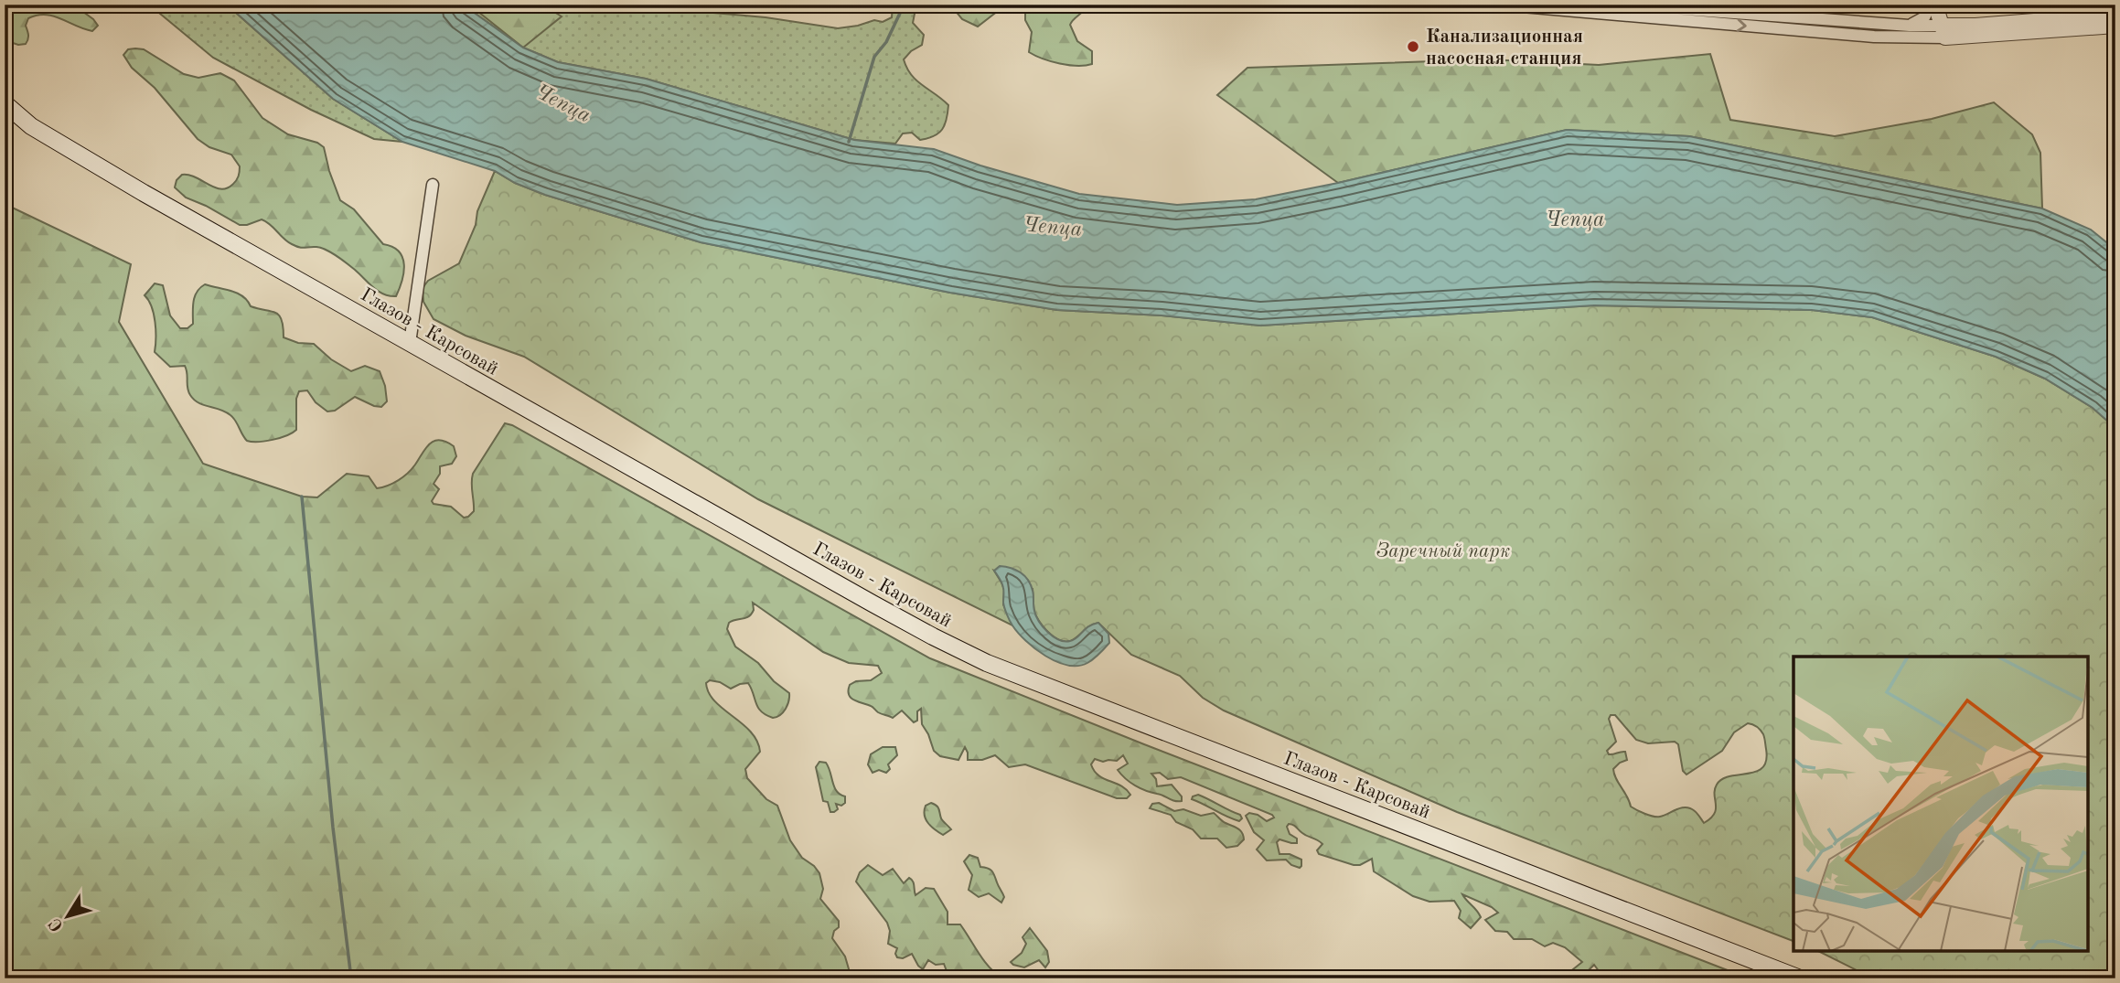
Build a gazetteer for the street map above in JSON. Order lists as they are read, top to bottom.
{
  "streets": {
    "main road": ["Глазов - Карсовай"]
  },
  "water": ["Чепца"],
  "parks": ["Заречный парк"],
  "places": ["Канализационная насосная станция"],
  "north": "bottom left"
}
